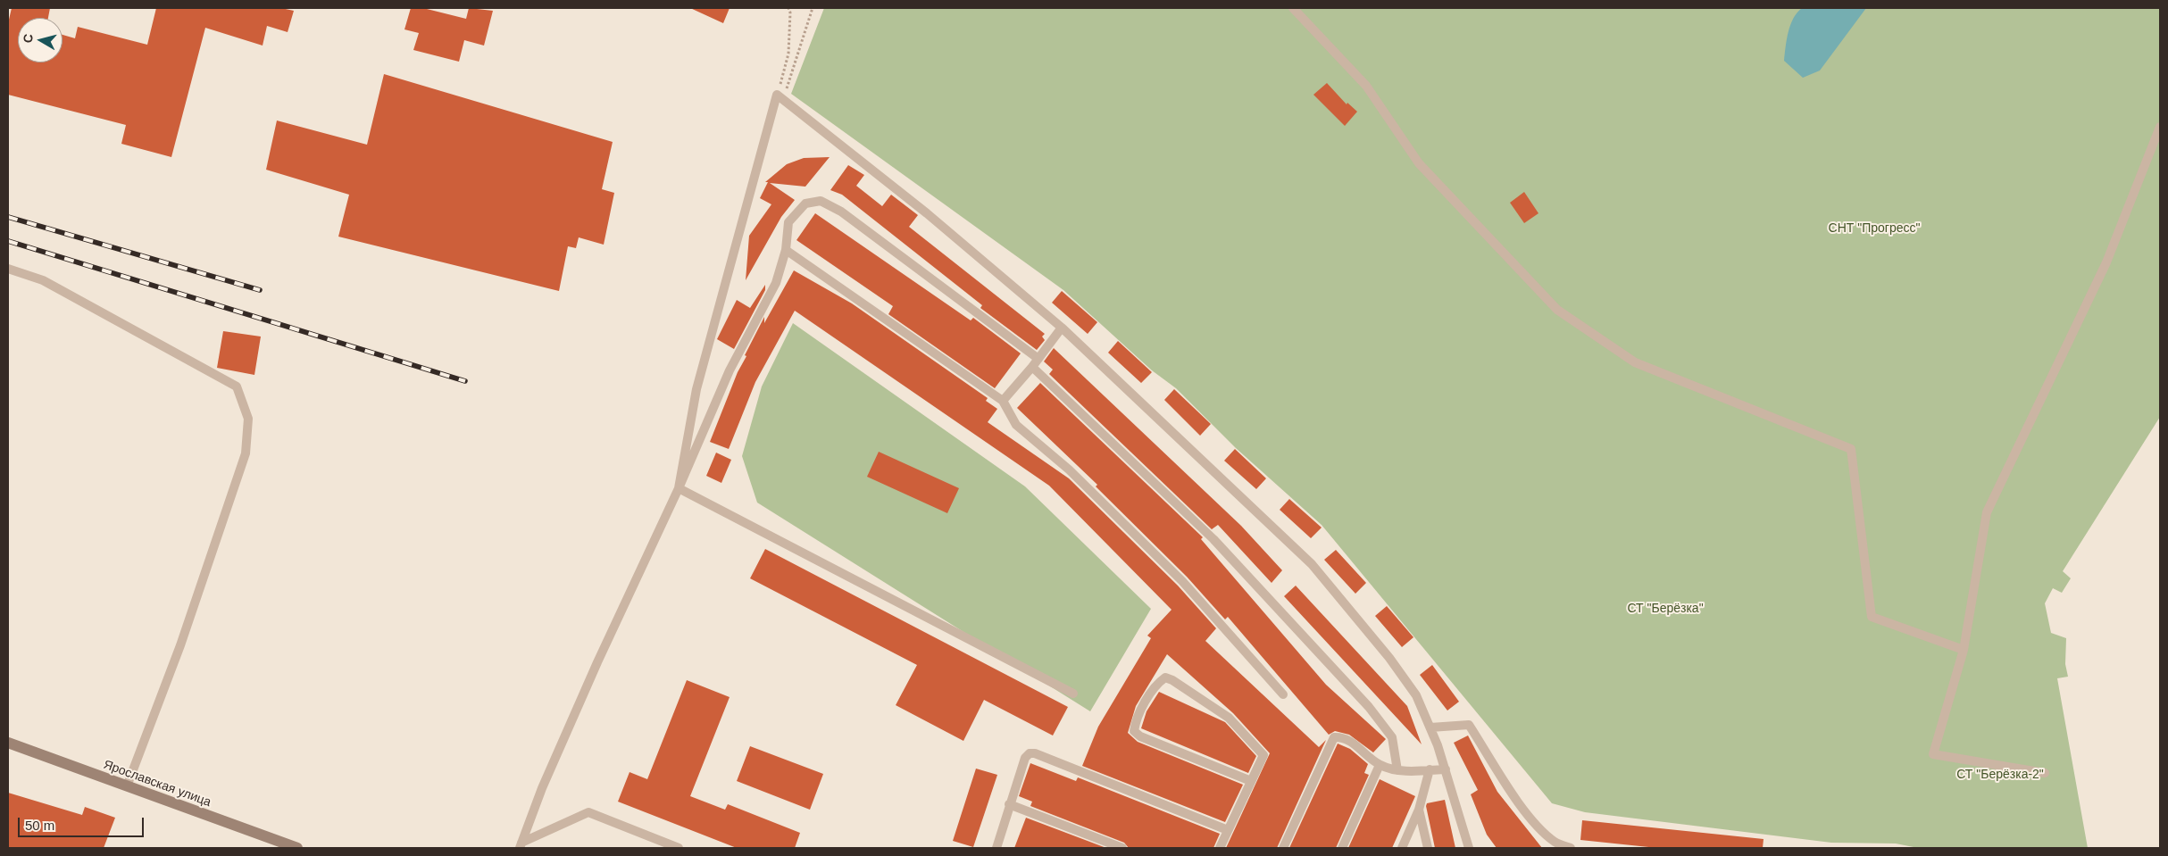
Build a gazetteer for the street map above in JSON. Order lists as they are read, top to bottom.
{
  "streets": {
    "main road": ["Ярославская улица"]
  },
  "parks": ["СНТ \"Прогресс\"", "СТ \"Берёзка\"", "СТ \"Берёзка-2\""],
  "scale_bar": "50 m",
  "north": "left"
}
